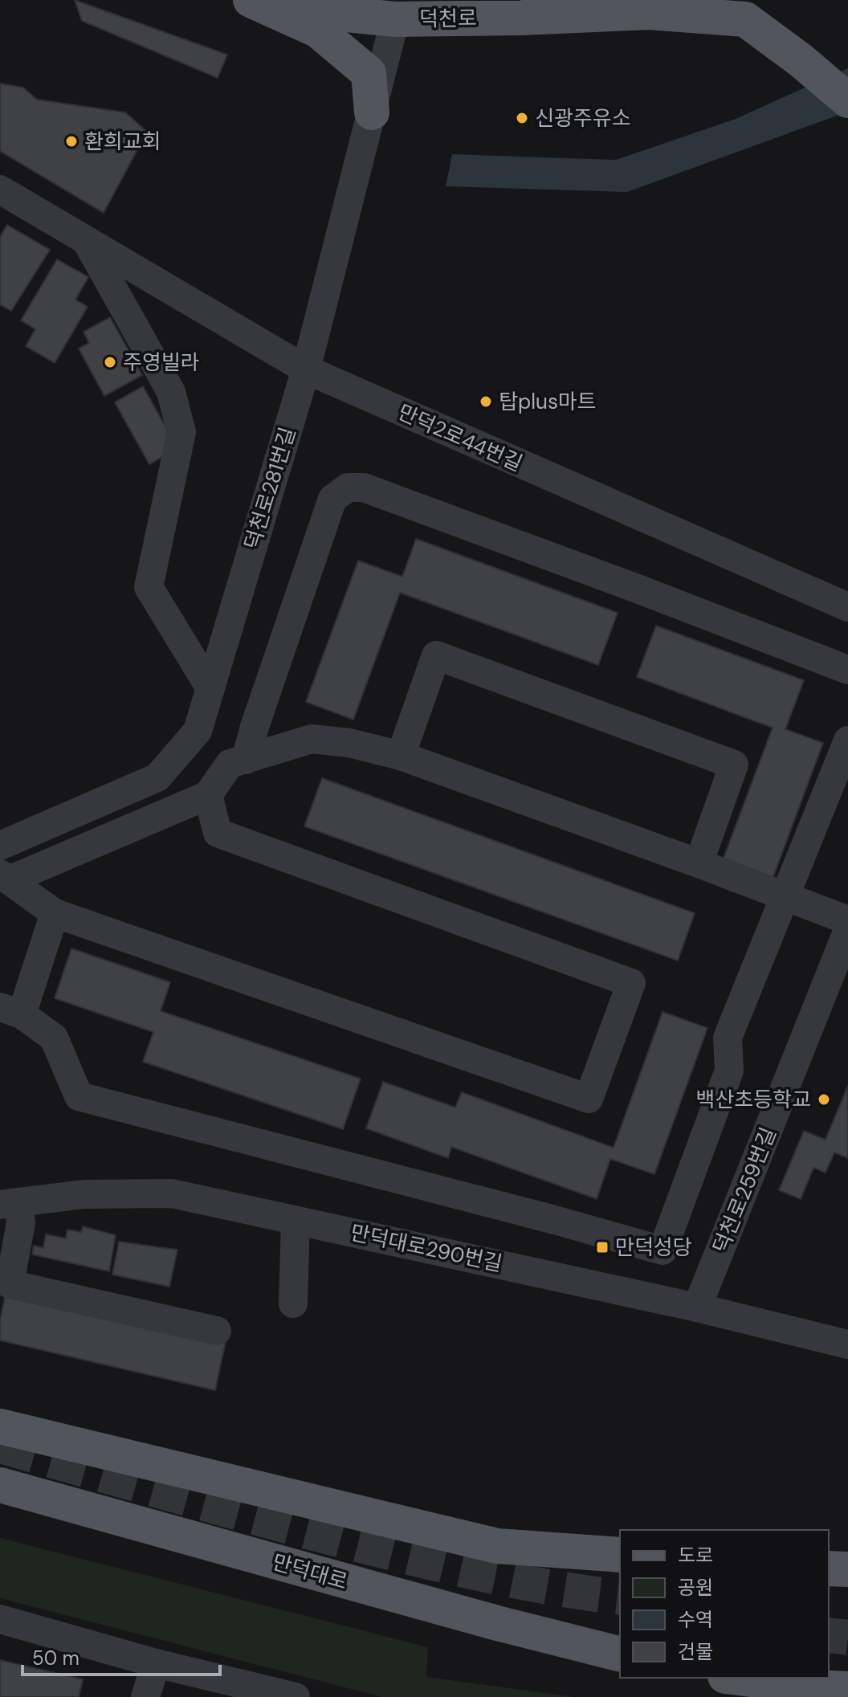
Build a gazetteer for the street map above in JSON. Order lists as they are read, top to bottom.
{
  "streets": {
    "main road": ["덕천로", "만덕대로"],
    "street": [
      "만덕2로44번길",
      "덕천로281번길",
      "덕천로259번길",
      "만덕대로290번길"
    ]
  },
  "crossings": [
    ["덕천로", "덕천로281번길"],
    ["만덕2로44번길", "덕천로281번길"],
    ["덕천로259번길", "만덕대로290번길"]
  ],
  "places": {
    "other": [
      "신광주유소",
      "환희교회",
      "주영빌라",
      "탑plus마트",
      "백산초등학교"
    ],
    "transit": ["만덕성당"]
  },
  "legend": [
    "도로",
    "공원",
    "수역",
    "건물"
  ],
  "scale_bar": "50 m"
}
